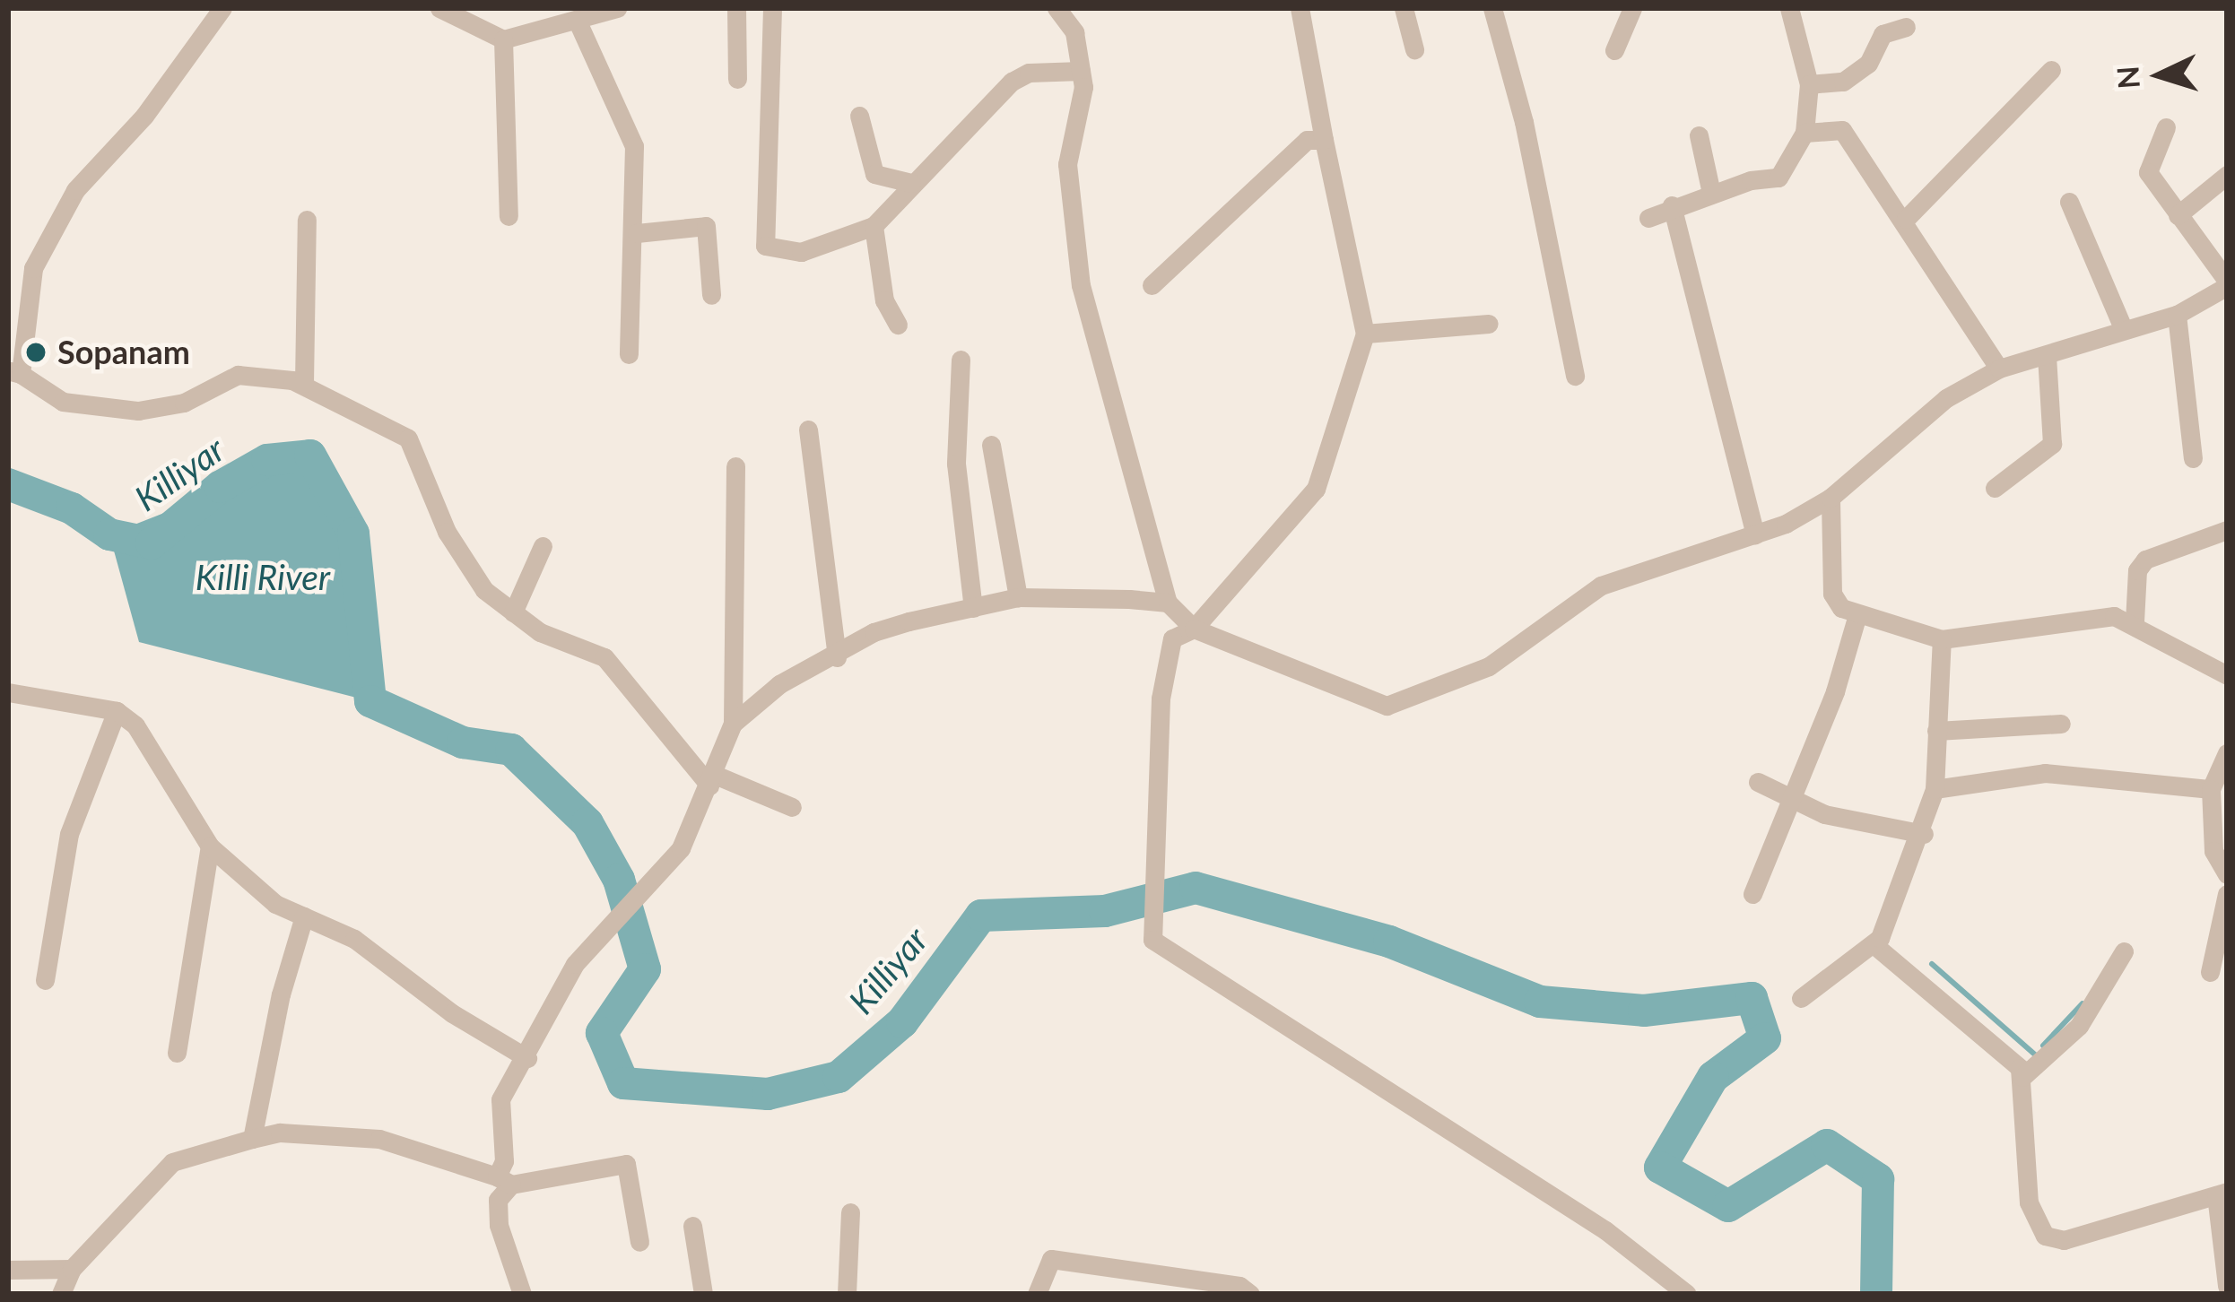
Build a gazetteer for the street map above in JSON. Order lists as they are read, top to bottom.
{
  "water": ["Killiyar", "Killi River"],
  "places": ["Sopanam"],
  "north": "left"
}
